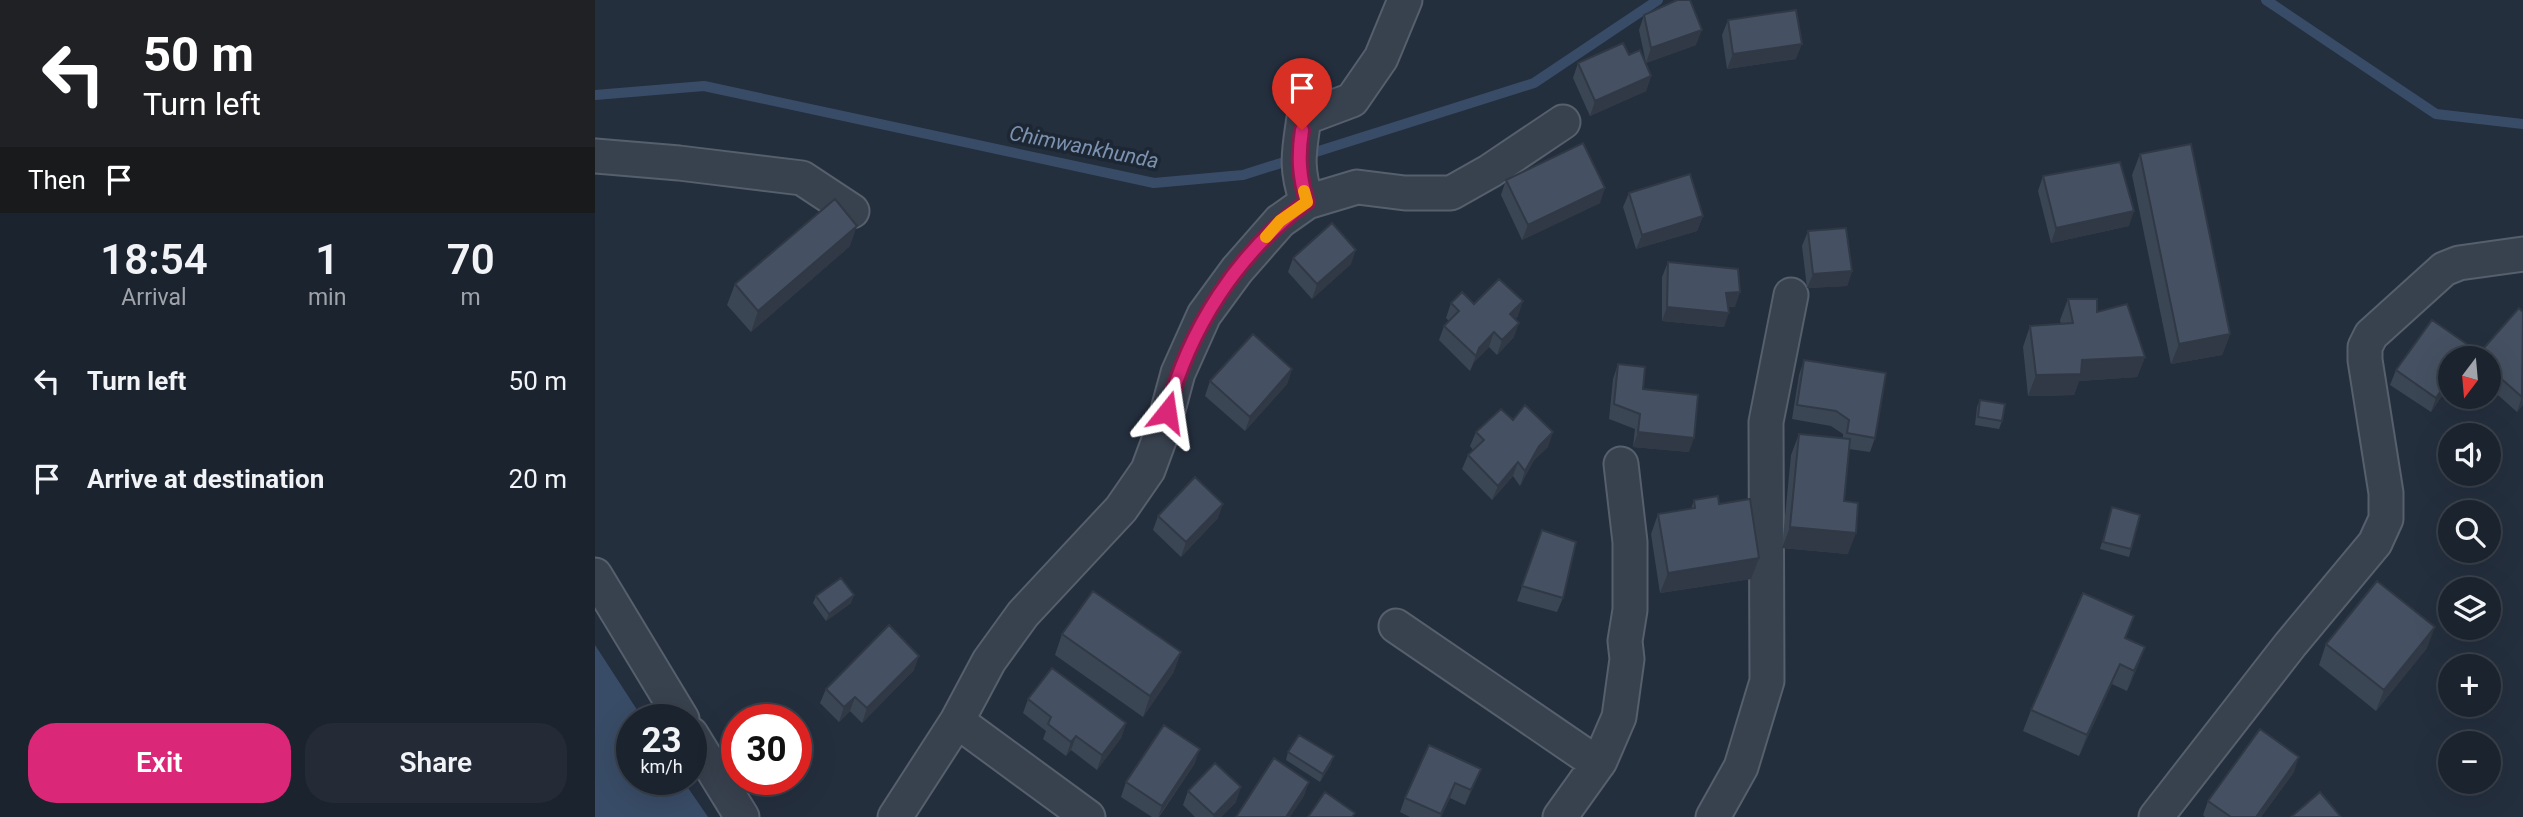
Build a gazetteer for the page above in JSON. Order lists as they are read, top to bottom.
{
  "water": ["Chimwankhunda"],
  "north": "bottom",
  "page": {
    "turn": ["50 m", "Turn left"],
    "then": "Then",
    "eta": [
      "18:54",
      "Arrival",
      "1",
      "min",
      "70",
      "m"
    ],
    "list": [
      {
        "name": "Turn left",
        "value": "50 m"
      },
      {
        "name": "Arrive at destination",
        "value": "20 m"
      }
    ],
    "map_buttons": ["+", "−"],
    "speed": "23 km/h",
    "limit": "30",
    "buttons": ["Exit", "Share"]
  }
}
